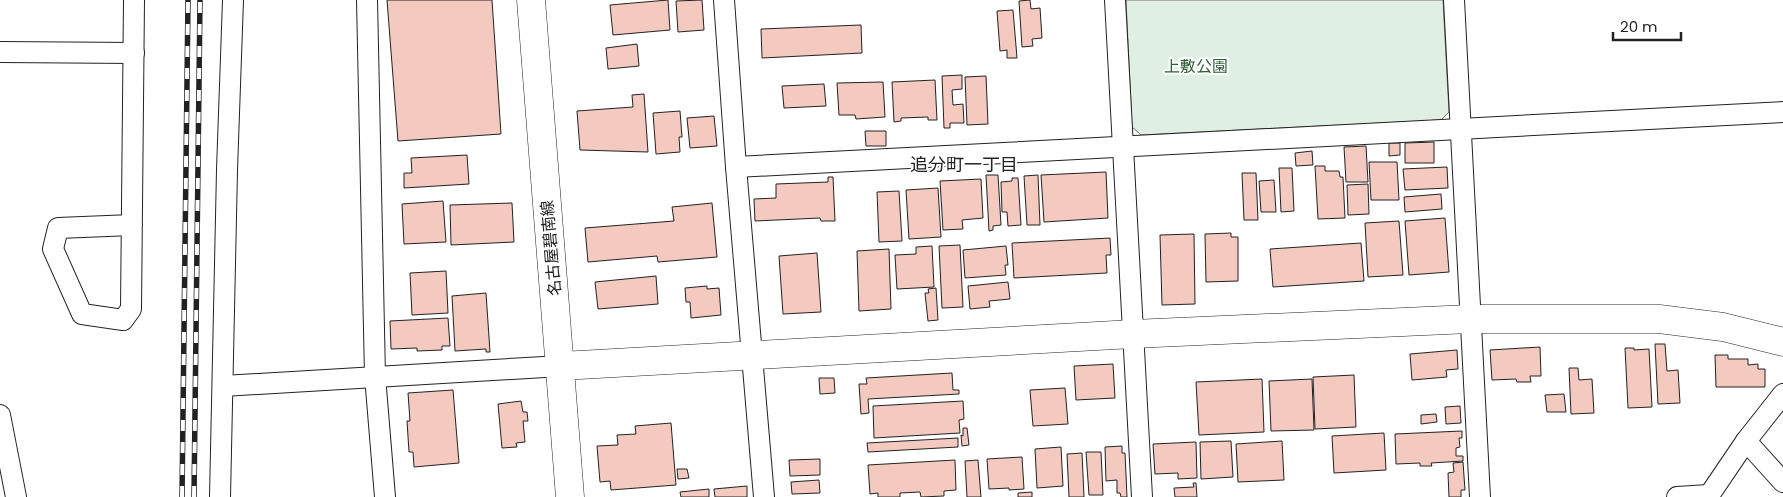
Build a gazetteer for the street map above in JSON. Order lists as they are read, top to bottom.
{
  "streets": {
    "street": ["名古屋碧南線"]
  },
  "districts": ["追分町一丁目"],
  "parks": ["上敷公園"],
  "scale_bar": "20 m"
}
